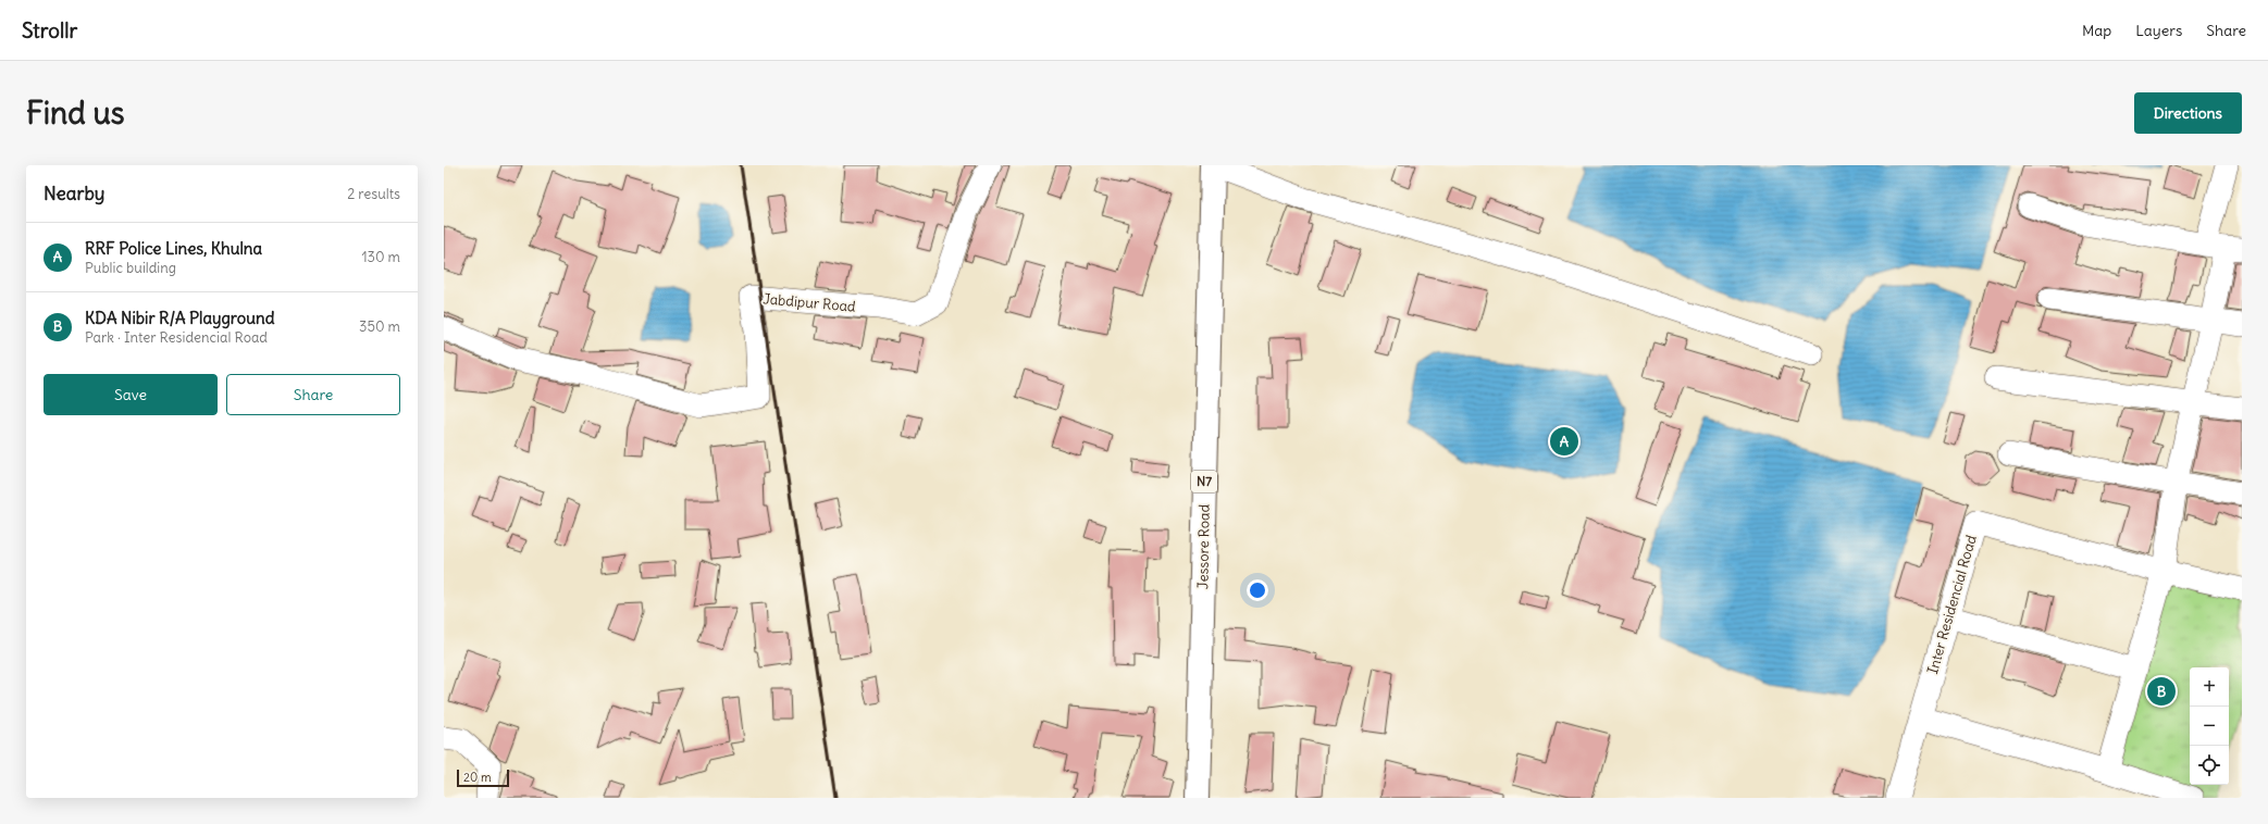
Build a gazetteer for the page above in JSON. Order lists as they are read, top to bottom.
{
  "streets": {
    "highway": ["N7", "Jessore Road"],
    "street": ["Jabdipur Road", "Inter Residencial Road"]
  },
  "scale_bar": "20 m",
  "page": {
    "header": "Strollr",
    "nav": ["Map", "Layers", "Share"],
    "buttons": [
      "Directions",
      ["Save", "Share"]
    ],
    "title": "Find us",
    "heading": ["Nearby", "2 results"],
    "list": [
      {
        "mark": "A",
        "name": "RRF Police Lines, Khulna",
        "note": "Public building",
        "value": "130 m"
      },
      {
        "mark": "B",
        "name": "KDA Nibir R/A Playground",
        "note": "Park · Inter Residencial Road",
        "value": "350 m"
      }
    ],
    "pins": ["A", "B"],
    "map_buttons": ["+", "−"],
    "scale": "20 m"
  }
}
